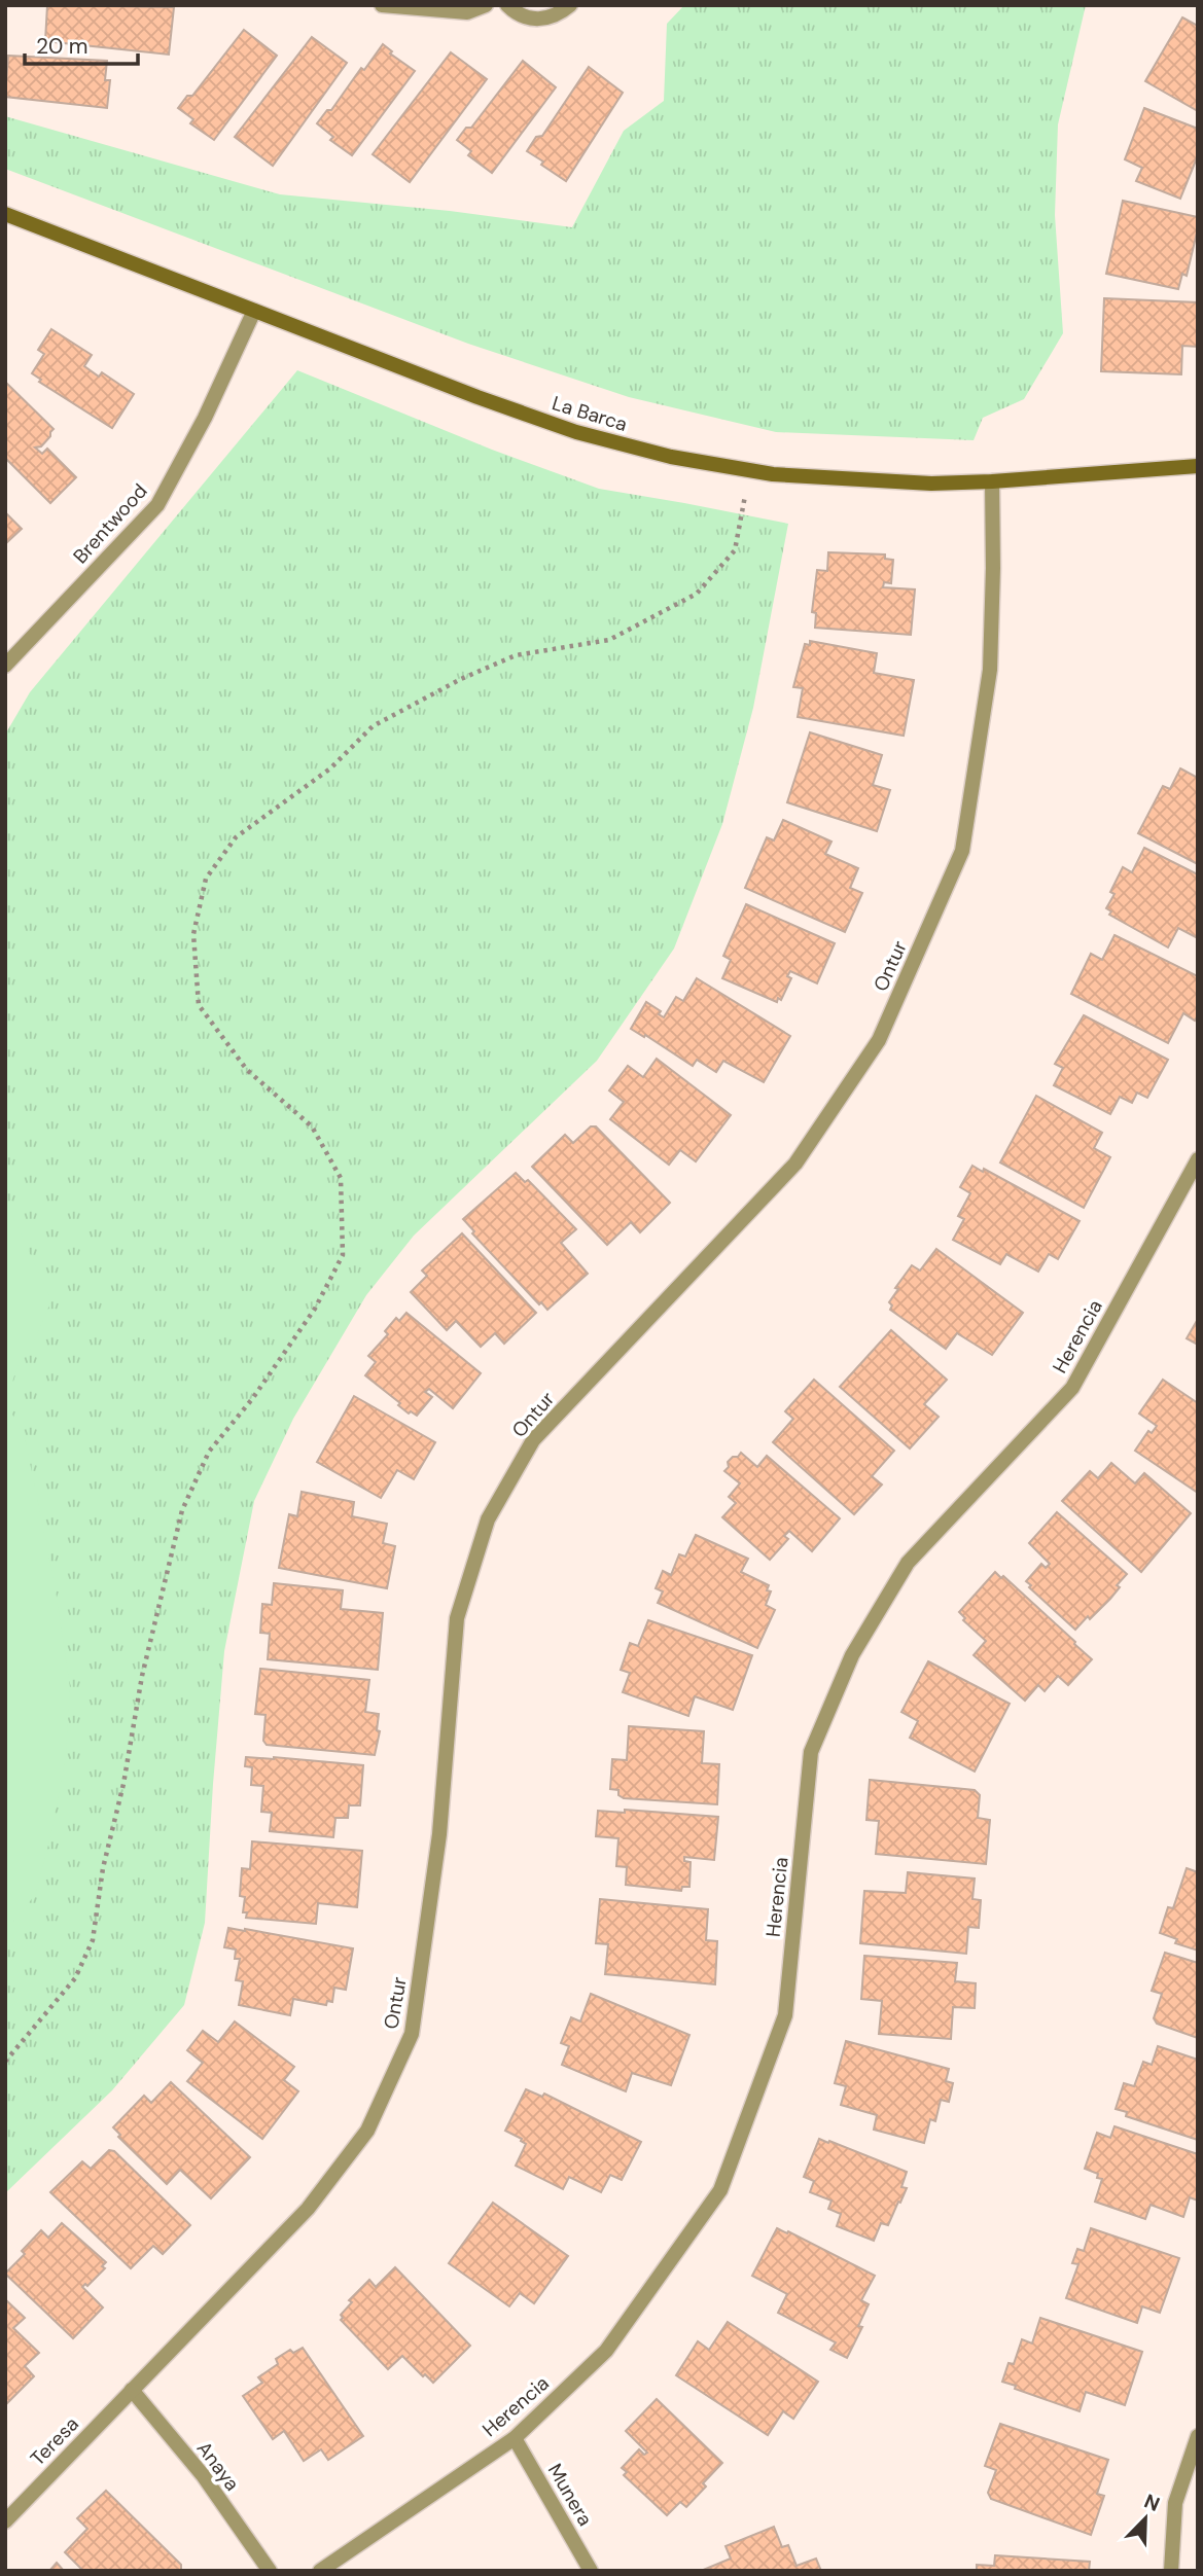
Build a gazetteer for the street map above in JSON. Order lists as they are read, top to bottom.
{
  "streets": {
    "street": [
      "La Barca",
      "Brentwood",
      "Ontur",
      "Herencia",
      "Teresa",
      "Anaya",
      "Munera"
    ]
  },
  "crossings": [
    ["La Barca", "Brentwood"],
    ["La Barca", "Ontur"],
    ["Ontur", "Teresa"],
    ["Ontur", "Anaya"],
    ["Herencia", "Munera"],
    ["Teresa", "Anaya"]
  ],
  "scale_bar": "20 m",
  "north": "top right"
}
